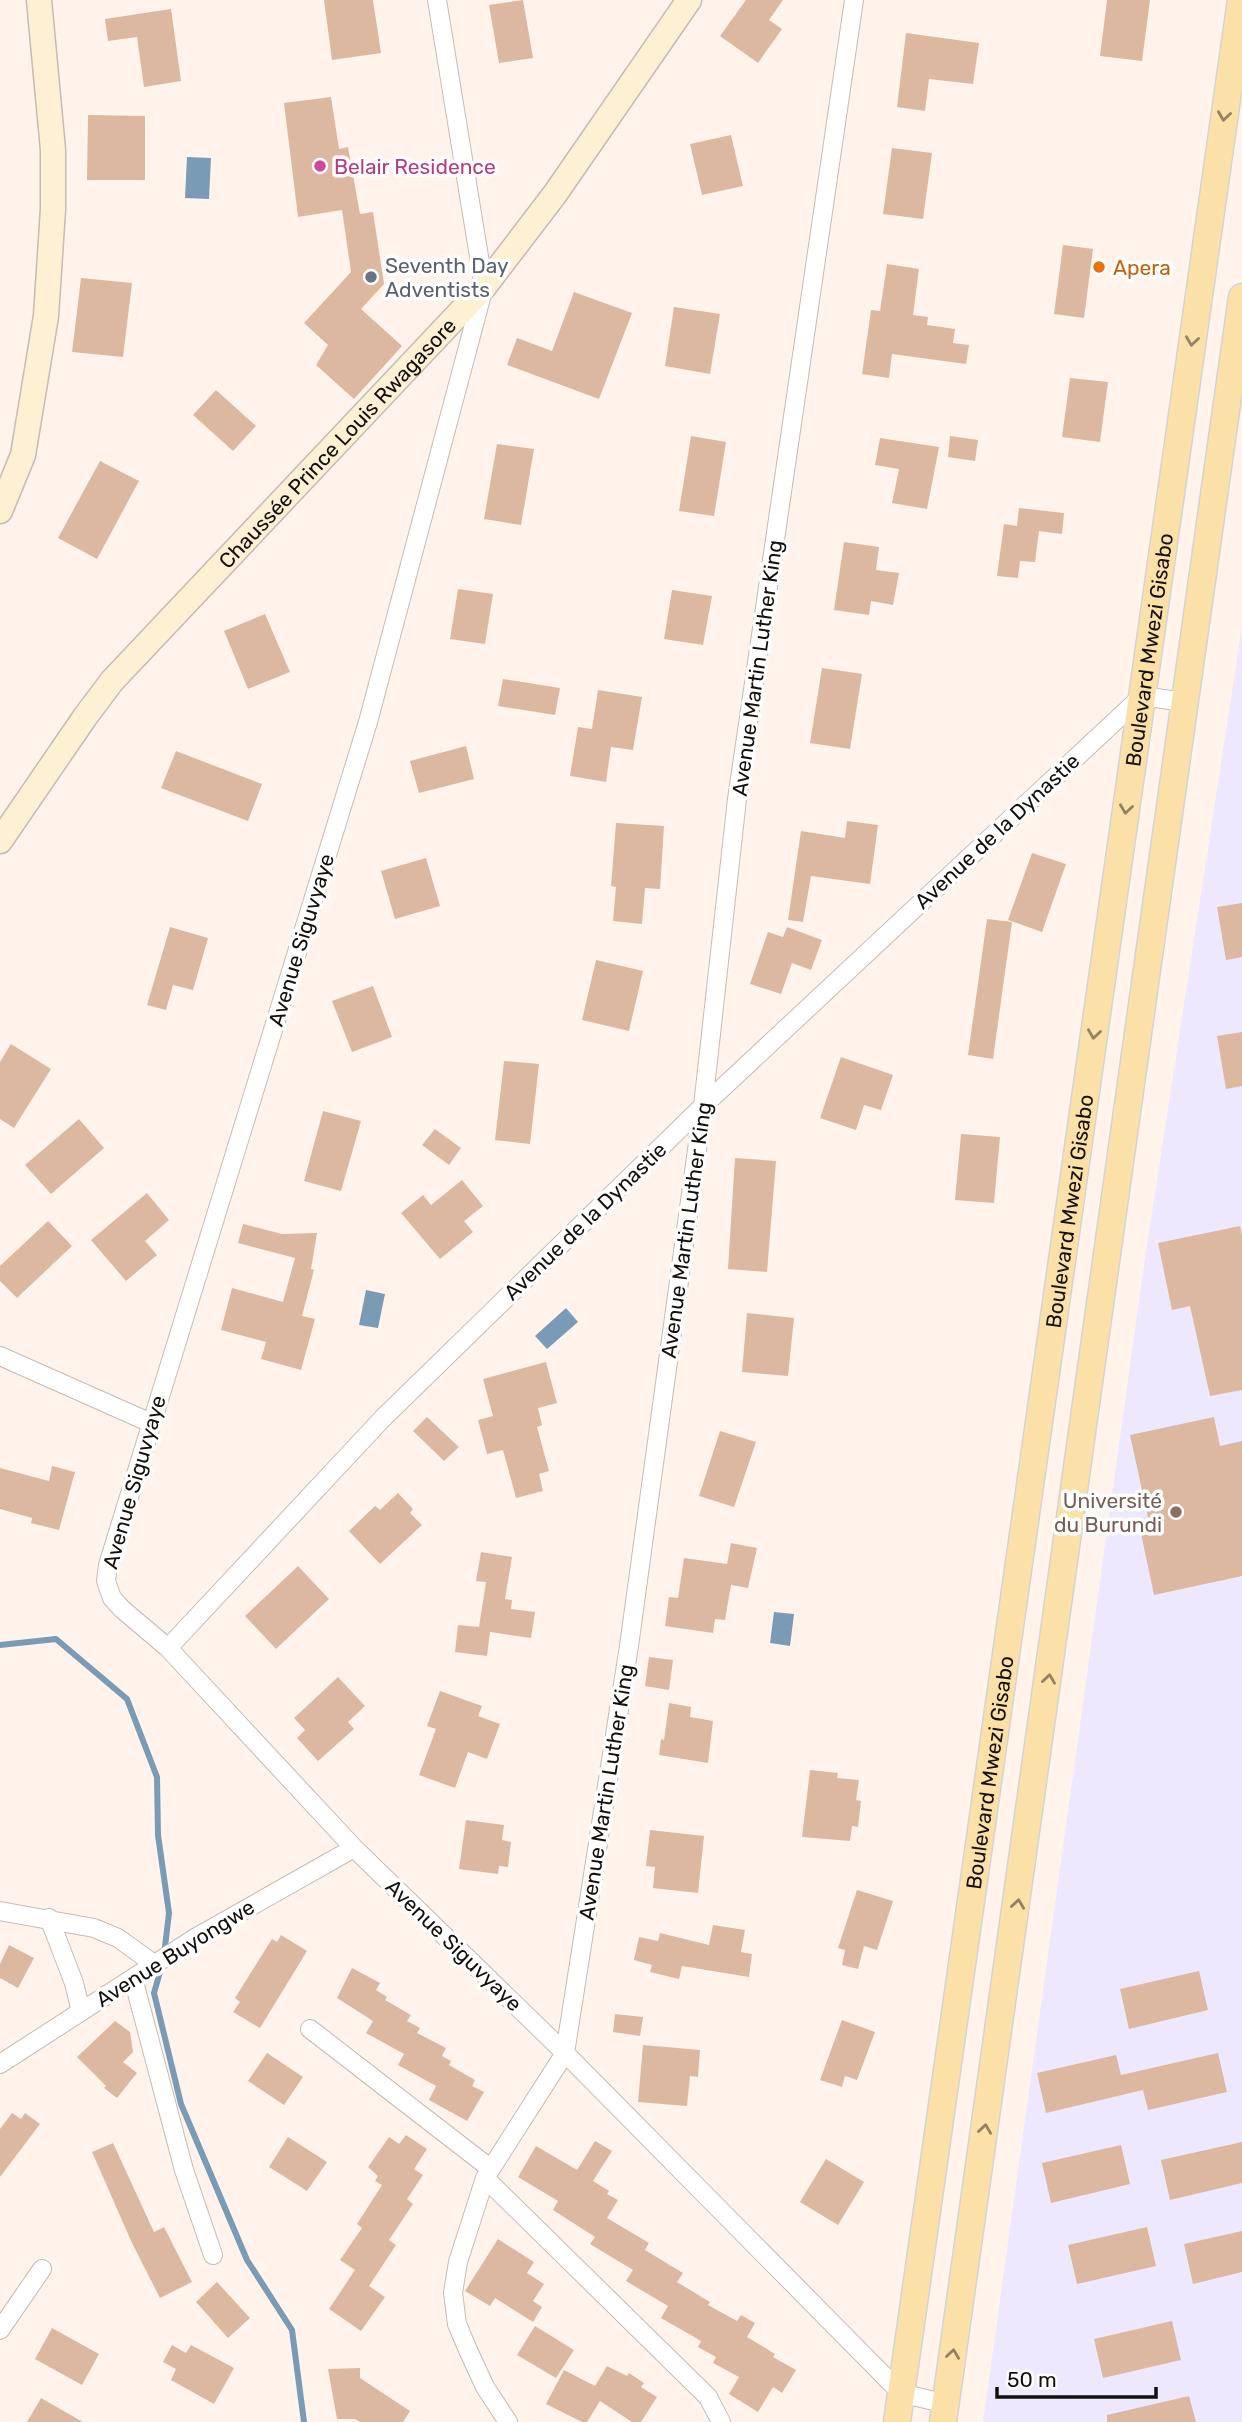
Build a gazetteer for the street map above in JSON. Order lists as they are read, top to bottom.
{
  "streets": {
    "main road": ["Boulevard Mwezi Gisabo"],
    "street": [
      "Chaussée Prince Louis Rwagasore",
      "Avenue Martin Luther King",
      "Avenue de la Dynastie",
      "Avenue Siguvyaye",
      "Avenue Buyongwe"
    ]
  },
  "crossings": [
    ["Chaussée Prince Louis Rwagasore", "Avenue Siguvyaye"],
    ["Boulevard Mwezi Gisabo", "Avenue de la Dynastie"],
    ["Boulevard Mwezi Gisabo", "Avenue Siguvyaye"],
    ["Avenue Martin Luther King", "Avenue de la Dynastie"],
    ["Avenue Martin Luther King", "Avenue Siguvyaye"],
    ["Avenue de la Dynastie", "Avenue Siguvyaye"],
    ["Avenue Siguvyaye", "Avenue Buyongwe"]
  ],
  "places": [
    "Belair Residence",
    "Apera",
    "Seventh Day Adventists",
    "Université du Burundi"
  ],
  "scale_bar": "50 m"
}
